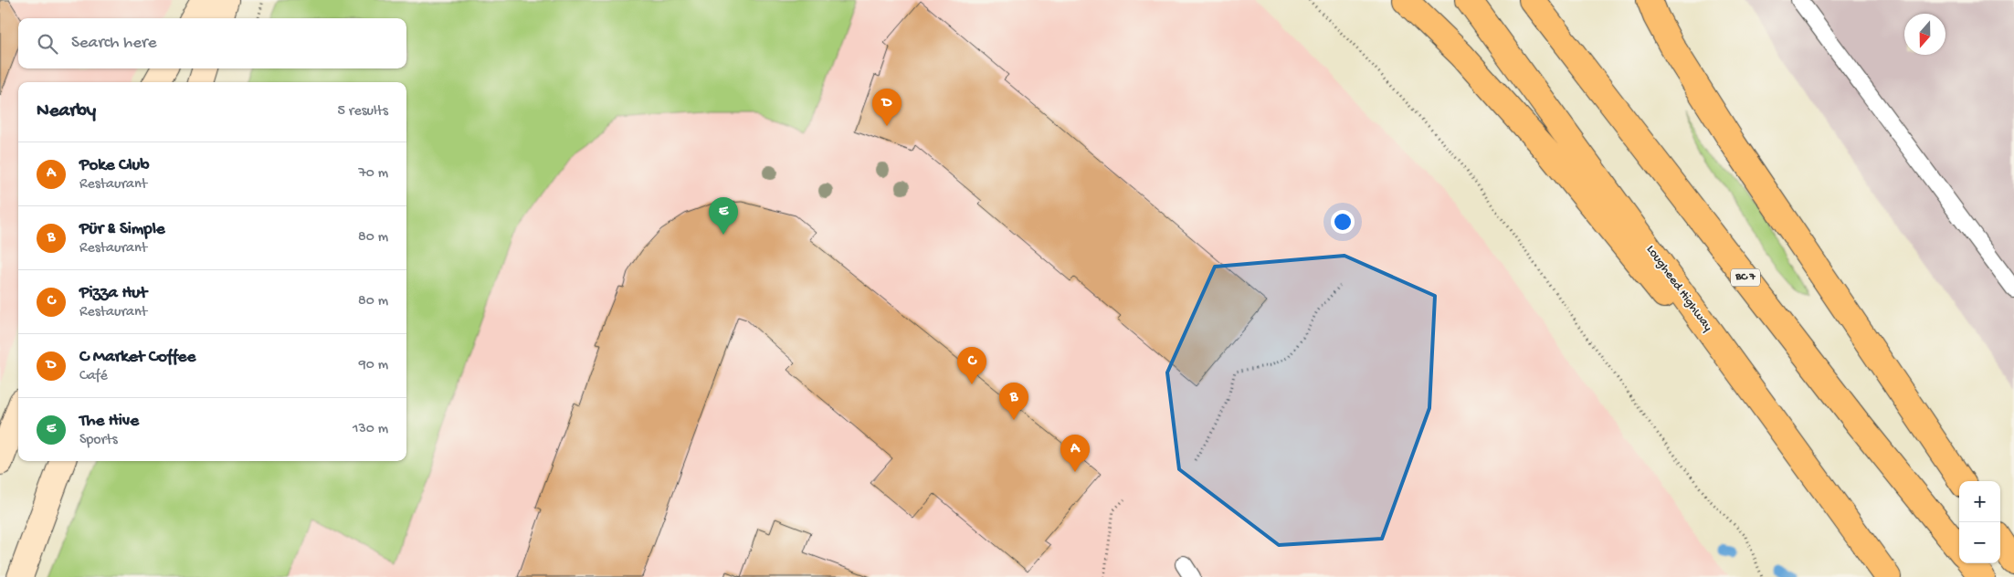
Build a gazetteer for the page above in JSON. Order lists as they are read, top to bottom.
{
  "streets": {
    "main road": ["BC 7", "Lougheed Highway"]
  },
  "north": "bottom",
  "page": {
    "search": "Search here",
    "heading": ["Nearby", "5 results"],
    "pins": [
      "D",
      "E",
      "C",
      "B",
      "A"
    ],
    "list": [
      {
        "mark": "A",
        "name": "Poke Club",
        "note": "Restaurant",
        "value": "70 m"
      },
      {
        "mark": "B",
        "name": "Pür & Simple",
        "note": "Restaurant",
        "value": "80 m"
      },
      {
        "mark": "C",
        "name": "Pizza Hut",
        "note": "Restaurant",
        "value": "80 m"
      },
      {
        "mark": "D",
        "name": "C Market Coffee",
        "note": "Café",
        "value": "90 m"
      },
      {
        "mark": "E",
        "name": "The Hive",
        "note": "Sports",
        "value": "130 m"
      }
    ],
    "map_buttons": ["+", "−"]
  }
}
